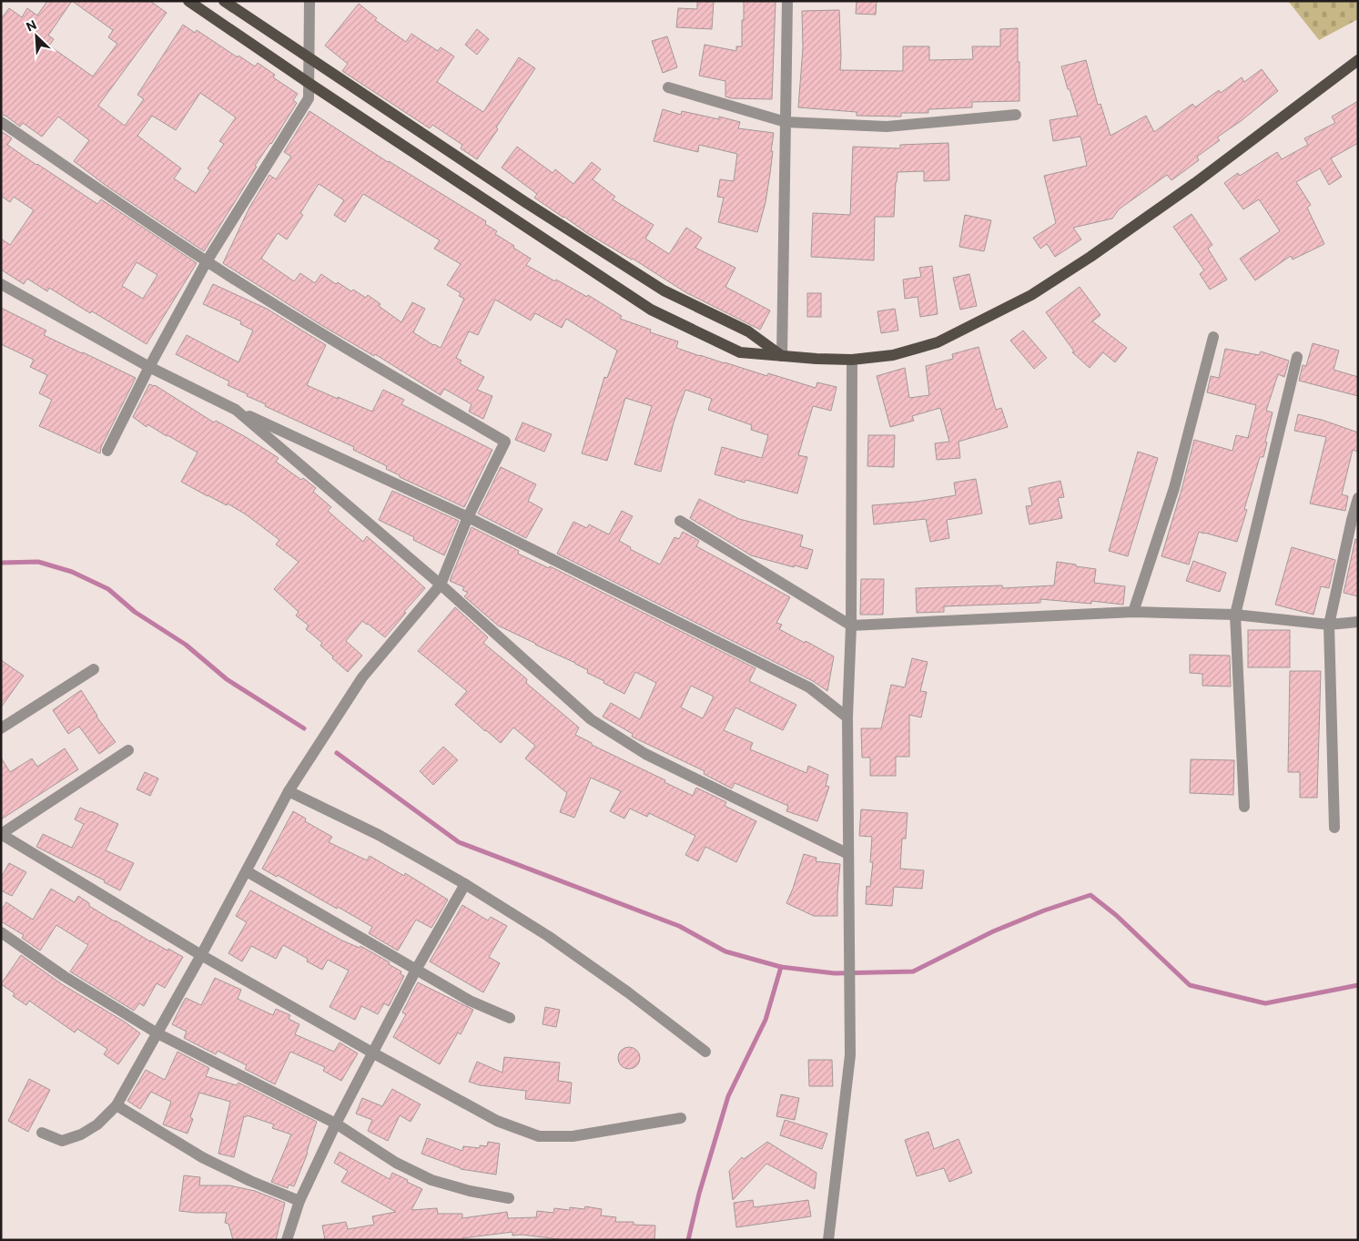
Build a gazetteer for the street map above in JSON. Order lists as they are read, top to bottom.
{
  "north": "top left"
}
